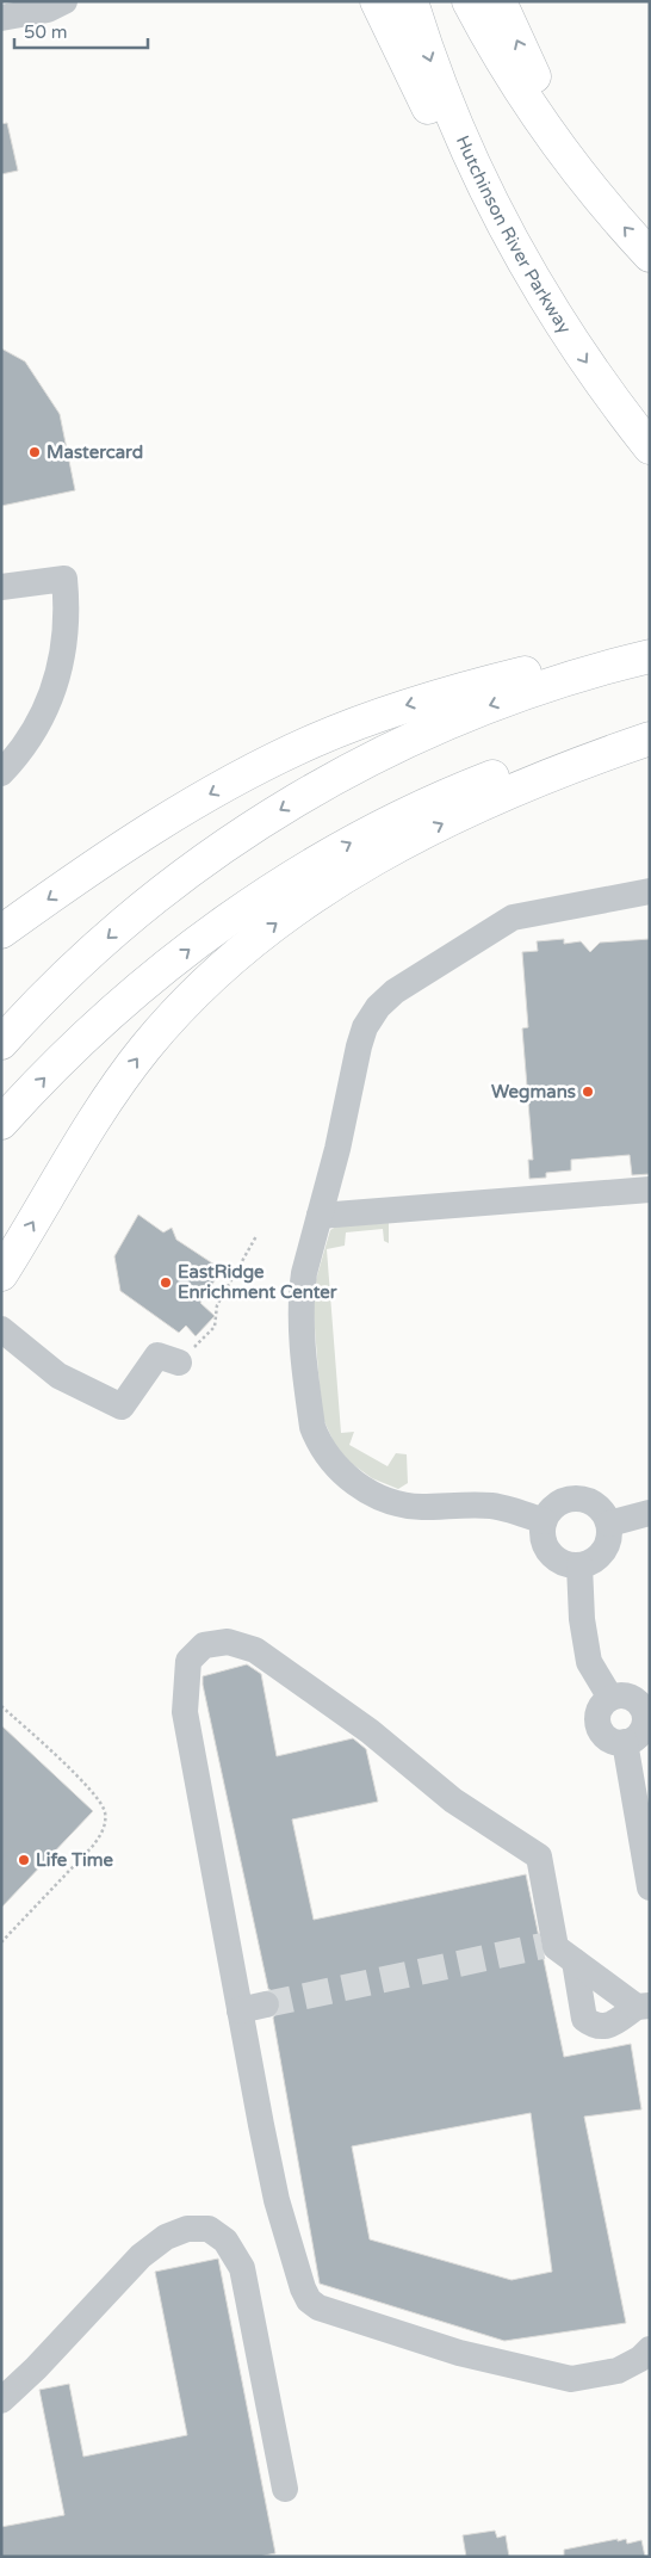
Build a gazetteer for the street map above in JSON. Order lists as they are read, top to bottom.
{
  "streets": {
    "highway": ["Hutchinson River Parkway"]
  },
  "places": [
    "Mastercard",
    "Wegmans",
    "EastRidge Enrichment Center",
    "Life Time"
  ],
  "scale_bar": "50 m"
}
